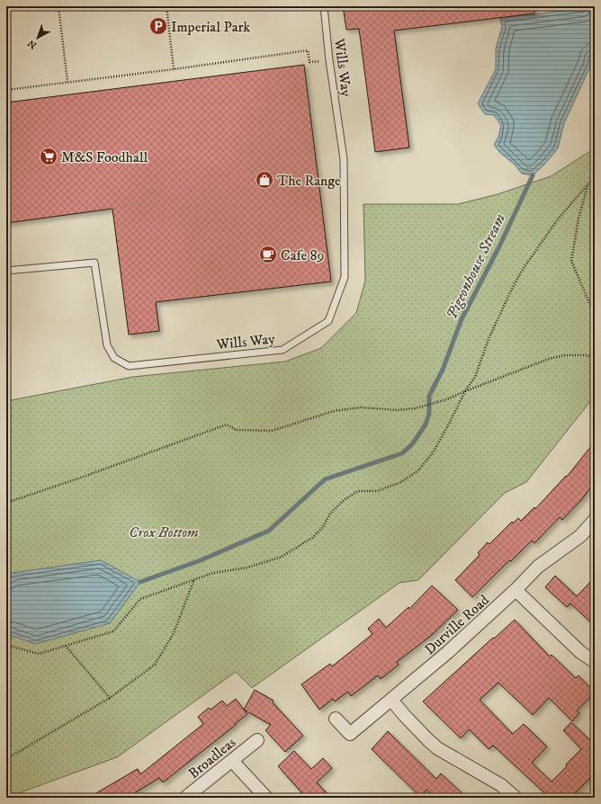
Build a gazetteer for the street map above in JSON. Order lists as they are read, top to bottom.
{
  "streets": {
    "street": ["Durville Road", "Broadleas"],
    "lane": ["Wills Way"]
  },
  "water": ["Pigeonhouse Stream"],
  "parks": ["Crox Bottom"],
  "places": {
    "parking": ["Imperial Park"],
    "supermarket": ["M&S Foodhall"],
    "shop": ["The Range"],
    "cafe": ["Cafe 89"]
  },
  "north": "bottom left"
}
